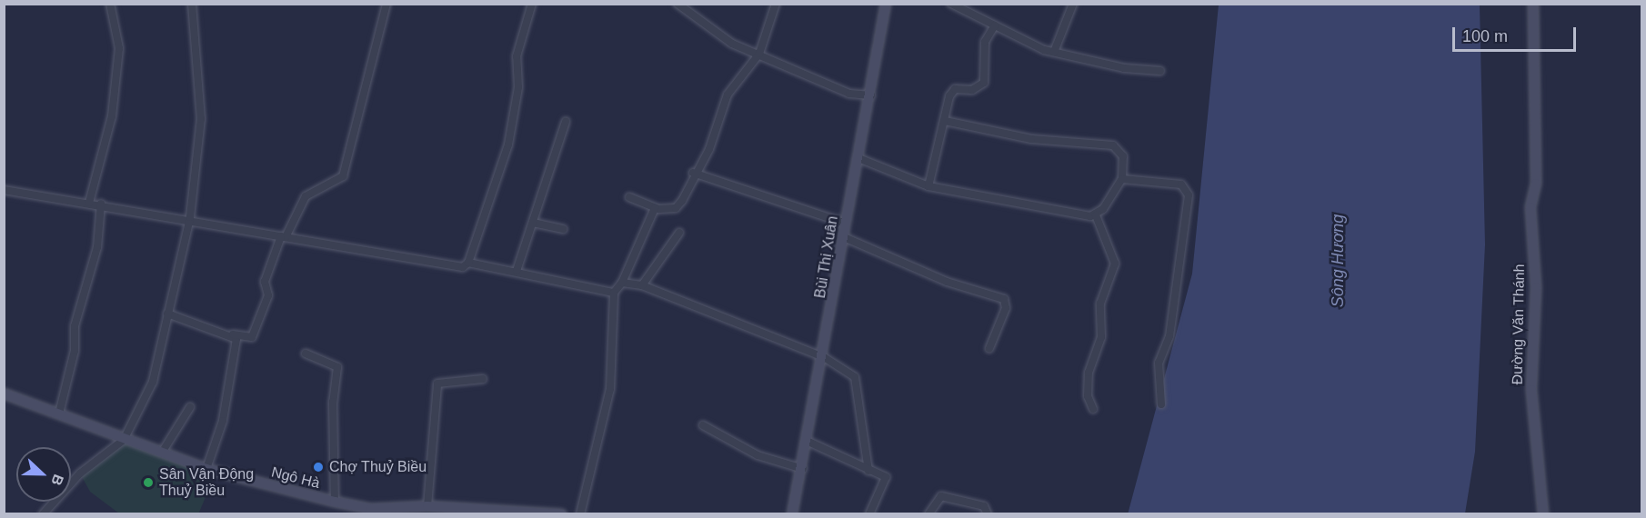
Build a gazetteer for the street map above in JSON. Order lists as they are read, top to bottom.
{
  "streets": {
    "street": ["Bùi Thị Xuân", "Đường Văn Thánh", "Ngô Hà"]
  },
  "water": ["Sông Hương"],
  "places": ["Chợ Thuỷ Biều", "Sân Vận Động Thuỷ Biều"],
  "scale_bar": "100 m",
  "north": "right"
}
